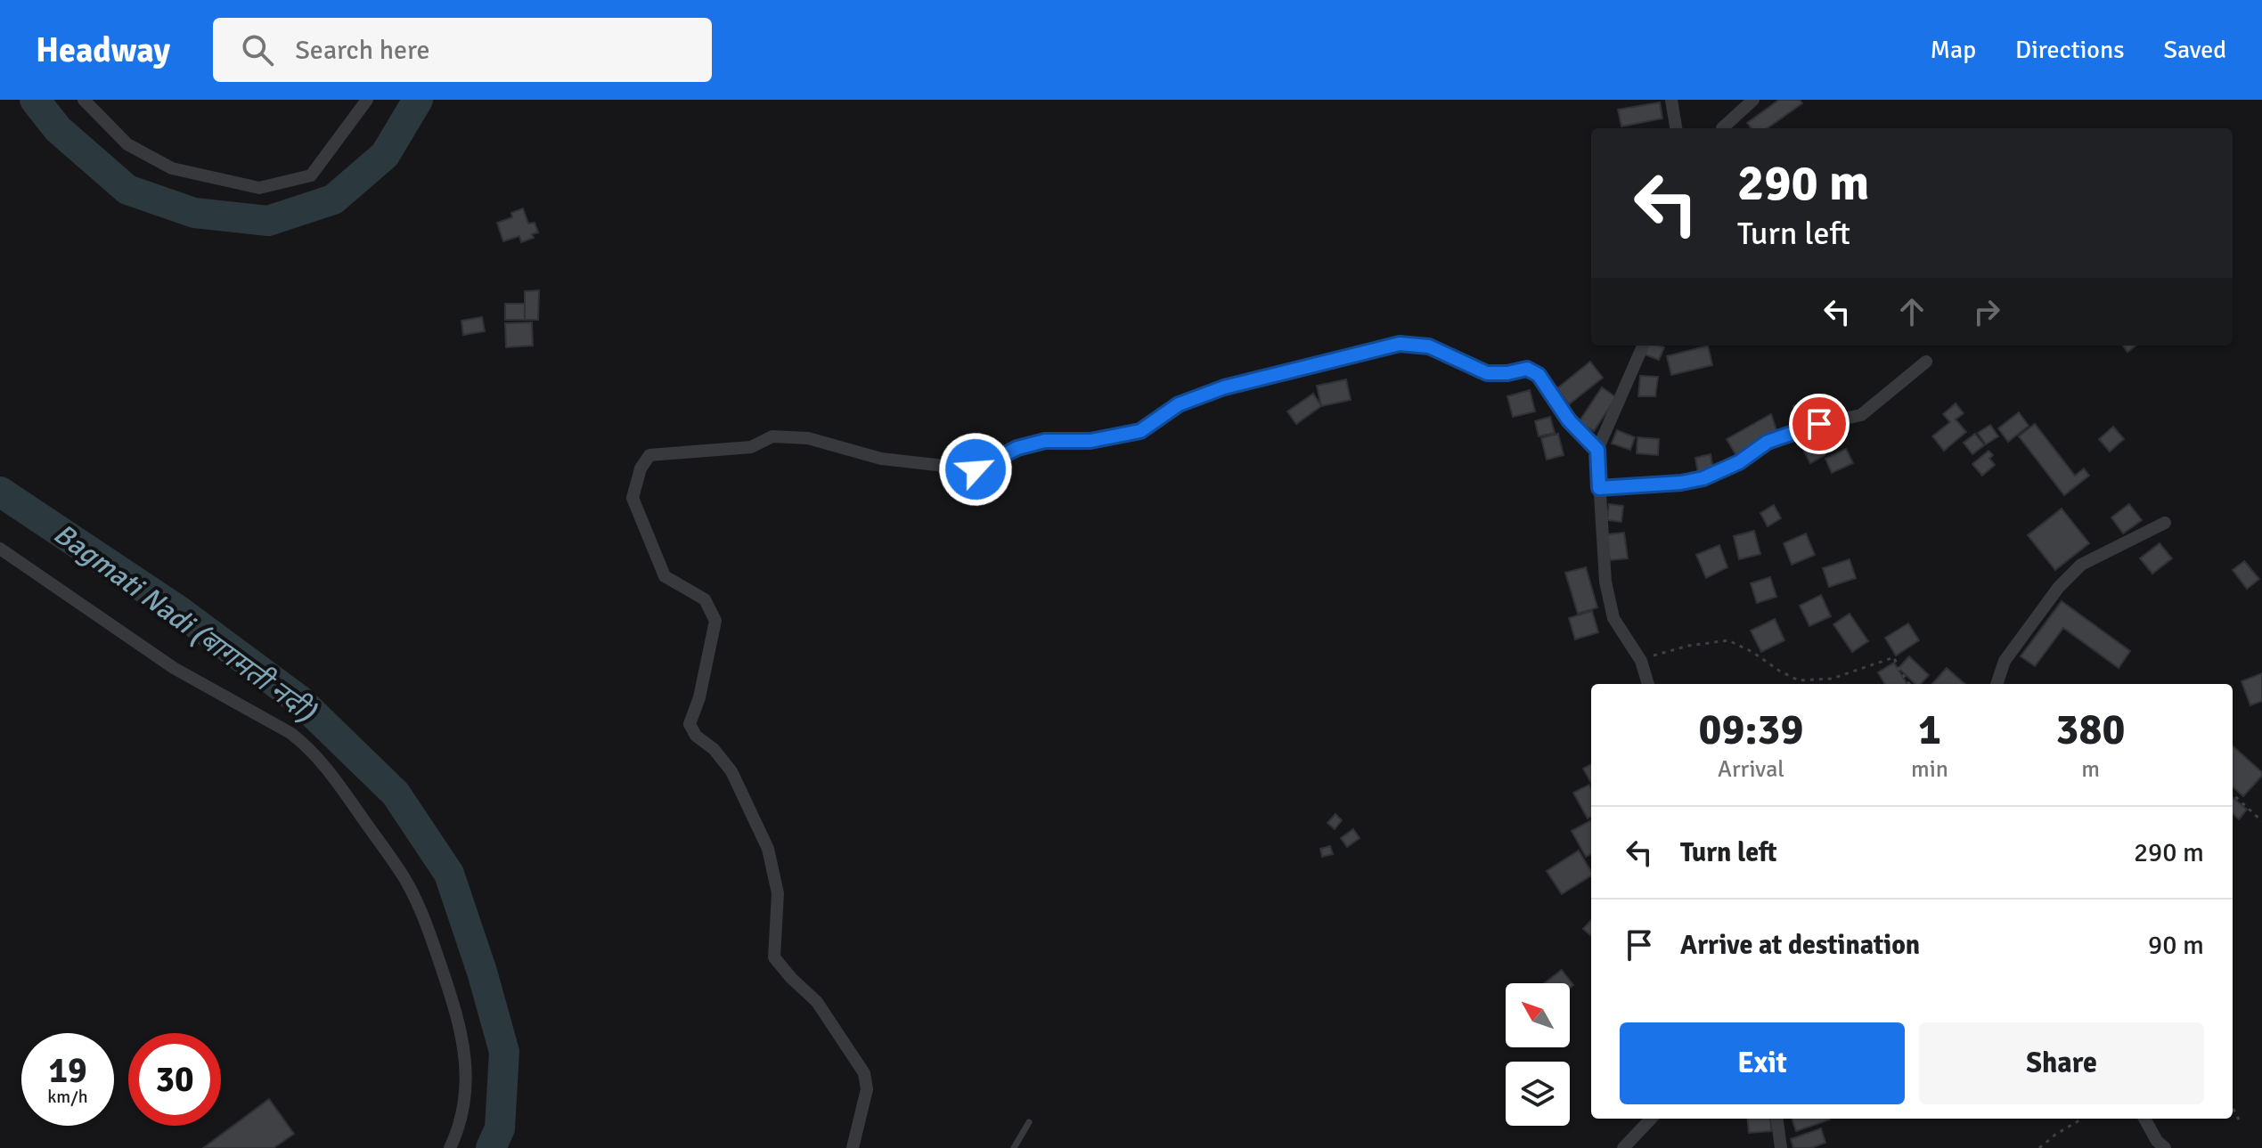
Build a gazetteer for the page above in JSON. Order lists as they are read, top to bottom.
{
  "water": ["Bagmati Nadi (बागमती नदी)"],
  "north": "top left",
  "page": {
    "header": "Headway",
    "search": "Search here",
    "nav": ["Map", "Directions", "Saved"],
    "turn": ["290 m", "Turn left"],
    "eta": [
      "09:39",
      "Arrival",
      "1",
      "min",
      "380",
      "m"
    ],
    "list": [
      {
        "name": "Turn left",
        "value": "290 m"
      },
      {
        "name": "Arrive at destination",
        "value": "90 m"
      }
    ],
    "buttons": ["Exit", "Share"],
    "speed": "19 km/h",
    "limit": "30"
  }
}
